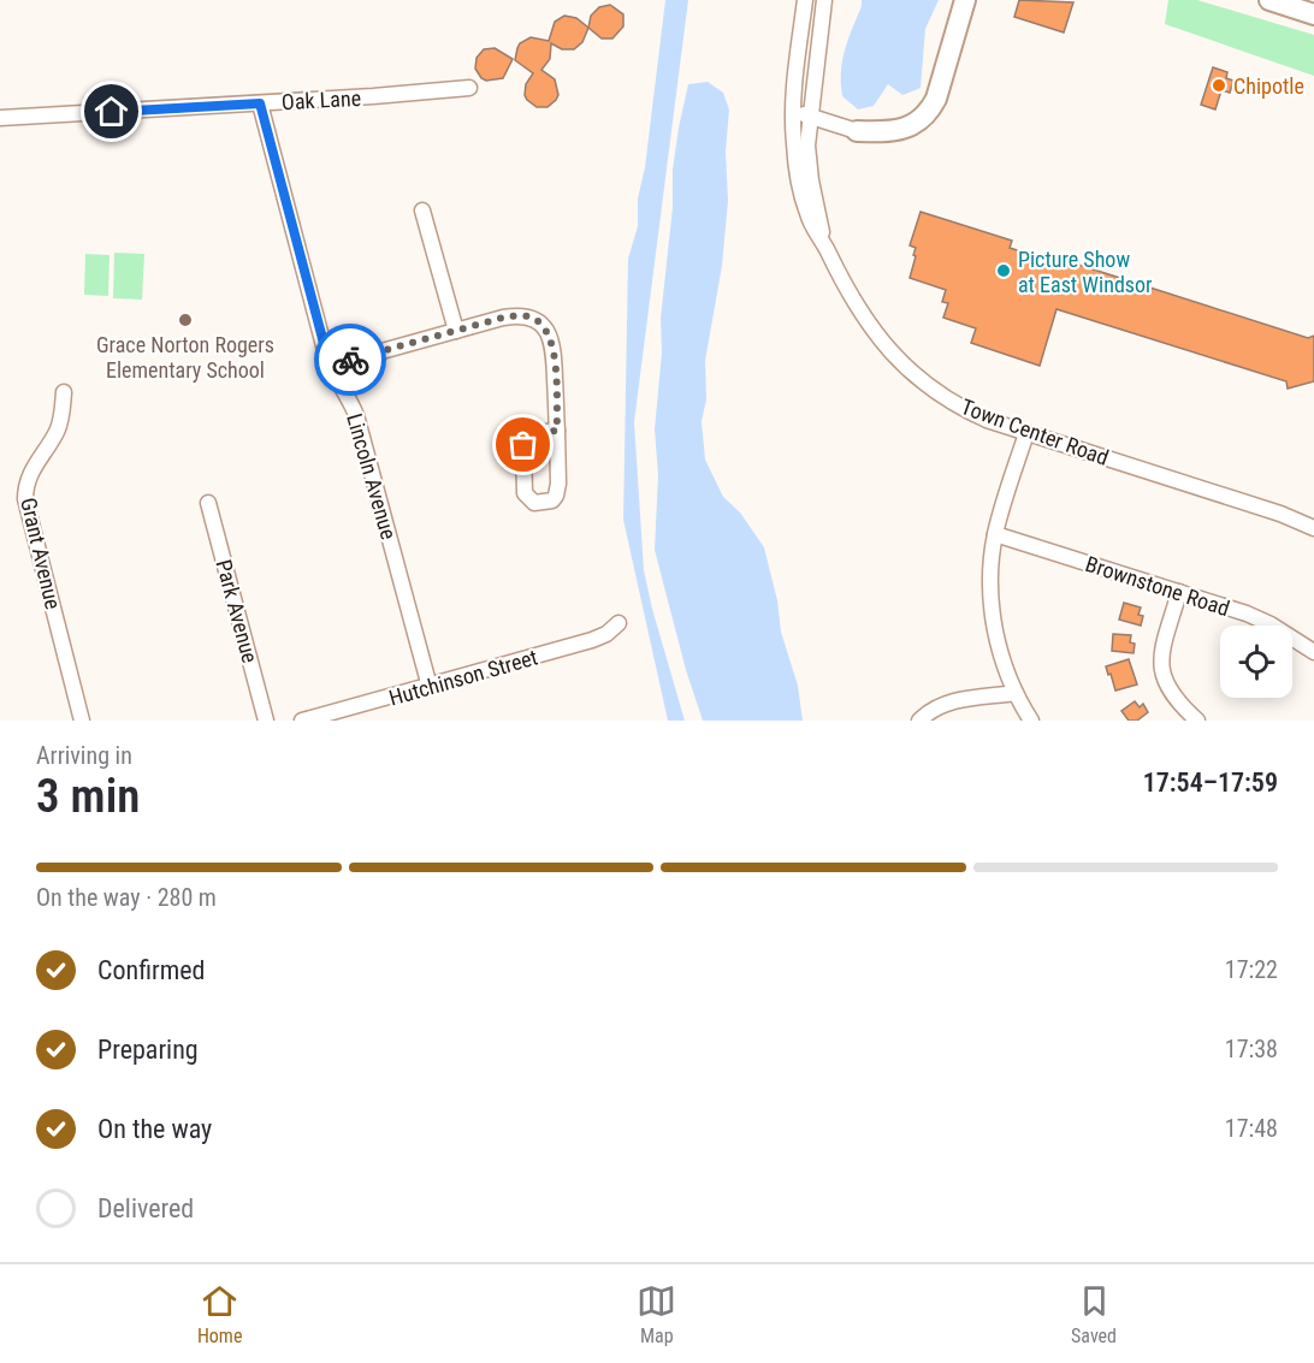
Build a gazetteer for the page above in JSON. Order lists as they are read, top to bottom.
{
  "streets": {
    "street": [
      "Oak Lane",
      "Town Center Road",
      "Lincoln Avenue",
      "Grant Avenue",
      "Brownstone Road",
      "Park Avenue",
      "Hutchinson Street"
    ]
  },
  "crossings": [
    ["Oak Lane", "Lincoln Avenue"],
    ["Lincoln Avenue", "Hutchinson Street"]
  ],
  "places": ["Chipotle", "Picture Show at East Windsor", "Grace Norton Rogers Elementary School"],
  "page": {
    "heading": ["3 min", "Arriving in", "17:54–17:59"],
    "bar": "On the way · 280 m",
    "list": [
      ["Confirmed", "17:22"],
      ["Preparing", "17:38"],
      ["On the way", "17:48"],
      "Delivered"
    ],
    "tabs": ["Home", "Map", "Saved"]
  }
}
